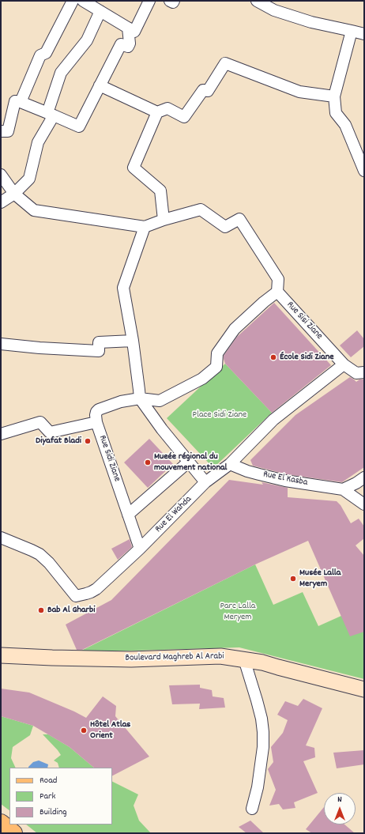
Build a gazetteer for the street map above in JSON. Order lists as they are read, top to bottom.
{
  "streets": {
    "main road": ["Boulevard Maghreb Al Arabi"],
    "street": [
      "Rue Sisi Ziane",
      "Rue Sidi Ziane",
      "Rue El Kasba",
      "Rue El Wahda"
    ]
  },
  "crossings": [
    ["Rue Sisi Ziane", "Rue El Wahda"],
    ["Rue Sidi Ziane", "Rue El Wahda"],
    ["Rue El Kasba", "Rue El Wahda"]
  ],
  "parks": ["Place Sidi Ziane", "Parc Lalla Meryem"],
  "places": [
    "École Sidi Ziane",
    "Diyafat Bladi",
    "Mueée régional du mouvement national",
    "Musée Lalla Meryem",
    "Bab Al Gharbi",
    "Hôtel Atlas Orient"
  ],
  "legend": ["Road", "Park", "Building"],
  "north": "top"
}
